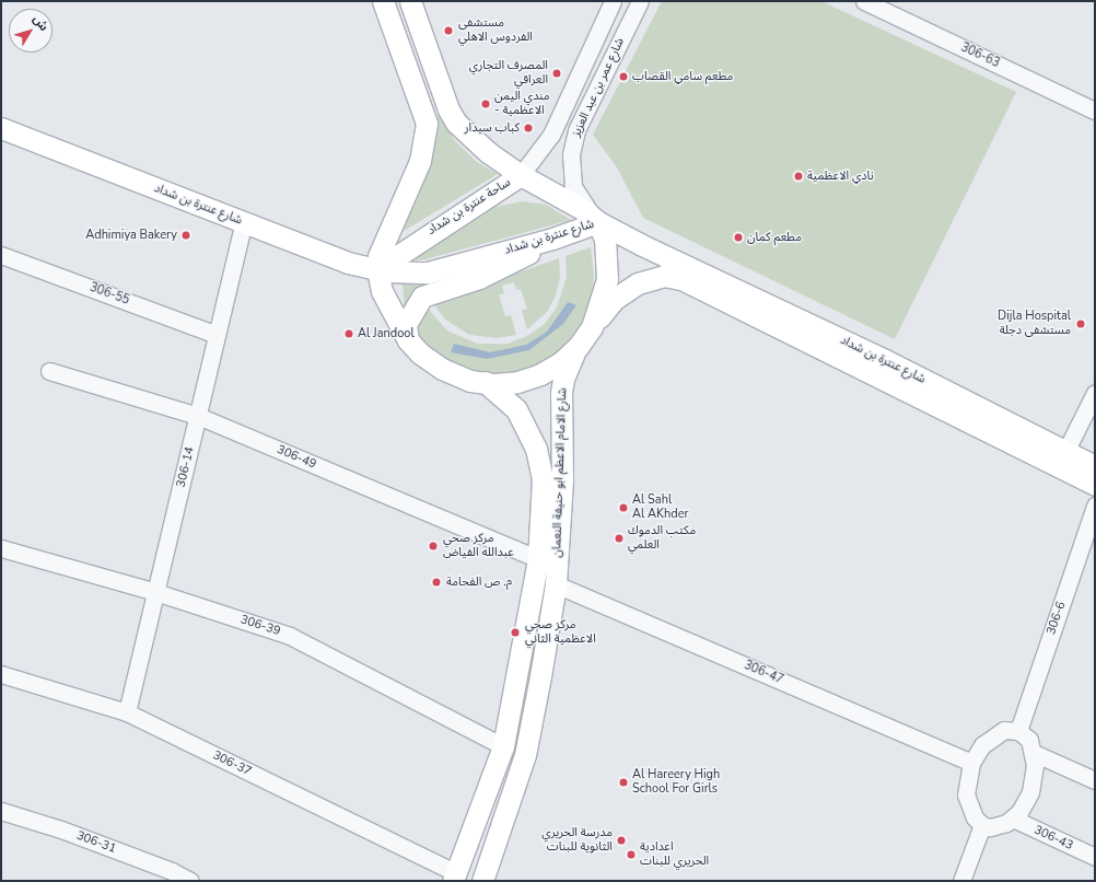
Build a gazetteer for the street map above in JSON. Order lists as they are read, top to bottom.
{
  "streets": {
    "main road": ["شارع عنترة بن شداد", "ساحة عنترة بن شداد", "شارع الامام الاعظم ابو حنيفة النعمان"],
    "street": [
      "306-63",
      "شارع عمر بن عبد العزيز",
      "306-55",
      "306-49",
      "306-14",
      "306-6",
      "306-39",
      "306-47",
      "306-37",
      "306-43",
      "306-31"
    ]
  },
  "crossings": [
    ["شارع عمر بن عبد العزيز", "شارع عنترة بن شداد"],
    ["شارع عمر بن عبد العزيز", "ساحة عنترة بن شداد"],
    ["شارع عنترة بن شداد", "ساحة عنترة بن شداد"],
    ["شارع عنترة بن شداد", "306-14"],
    ["306-55", "306-14"],
    ["306-49", "306-14"],
    ["306-49", "شارع الامام الاعظم ابو حنيفة النعمان"],
    ["306-14", "306-39"],
    ["306-14", "306-37"],
    ["شارع الامام الاعظم ابو حنيفة النعمان", "306-39"],
    ["شارع الامام الاعظم ابو حنيفة النعمان", "306-47"],
    ["شارع الامام الاعظم ابو حنيفة النعمان", "306-37"],
    ["306-6", "306-47"],
    ["306-6", "306-43"],
    ["306-47", "306-43"]
  ],
  "places": [
    "مستشفى الفردوس الاهلي",
    "المصرف التجاري العراقي",
    "مطعم سامي القصاب",
    "مندي اليمن - الاعظمية",
    "كباب سيدار",
    "نادي الاعظمية",
    "Adhimiya Bakery",
    "مطعم كمان",
    "Dijla Hospital مستشفى دجلة",
    "Al Jandool",
    "Al Sahl Al AKhder",
    "مكتب الدموك العلمي",
    "مركز صحي عبدالله الفياض",
    "م. ص الفحامة",
    "مركز صحي الاعظمية الثاني",
    "Al Hareery High School For Girls",
    "مدرسة الحريري الثانوية للبنات",
    "اعدادية الحريري للبنات"
  ],
  "north": "top right"
}
